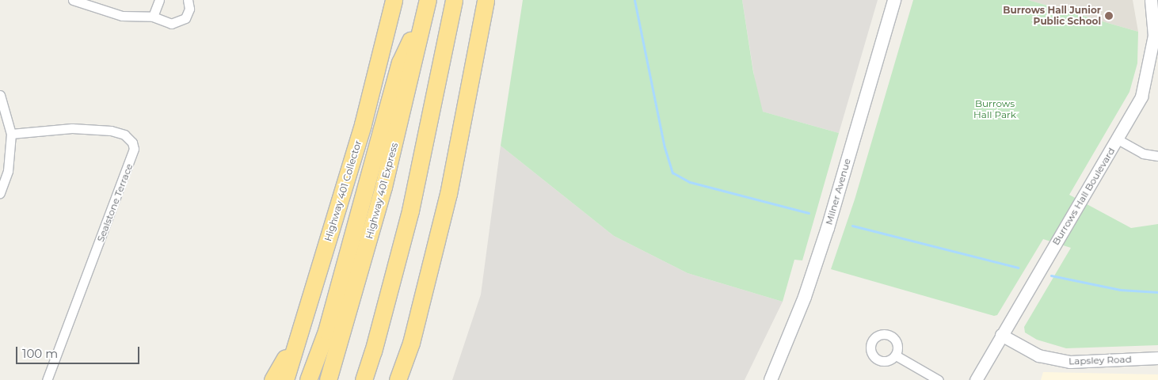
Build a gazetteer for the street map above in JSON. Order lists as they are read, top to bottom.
{
  "streets": {
    "highway": ["Highway 401 Collector", "Highway 401 Express"],
    "main road": ["Milner Avenue"],
    "street": ["Burrows Hall Boulevard", "Sealstone Terrace", "Lapsley Road"]
  },
  "crossings": [
    ["Burrows Hall Boulevard", "Lapsley Road"]
  ],
  "parks": ["Burrows Hall Park"],
  "places": ["Burrows Hall Junior Public School"],
  "scale_bar": "100 m"
}
